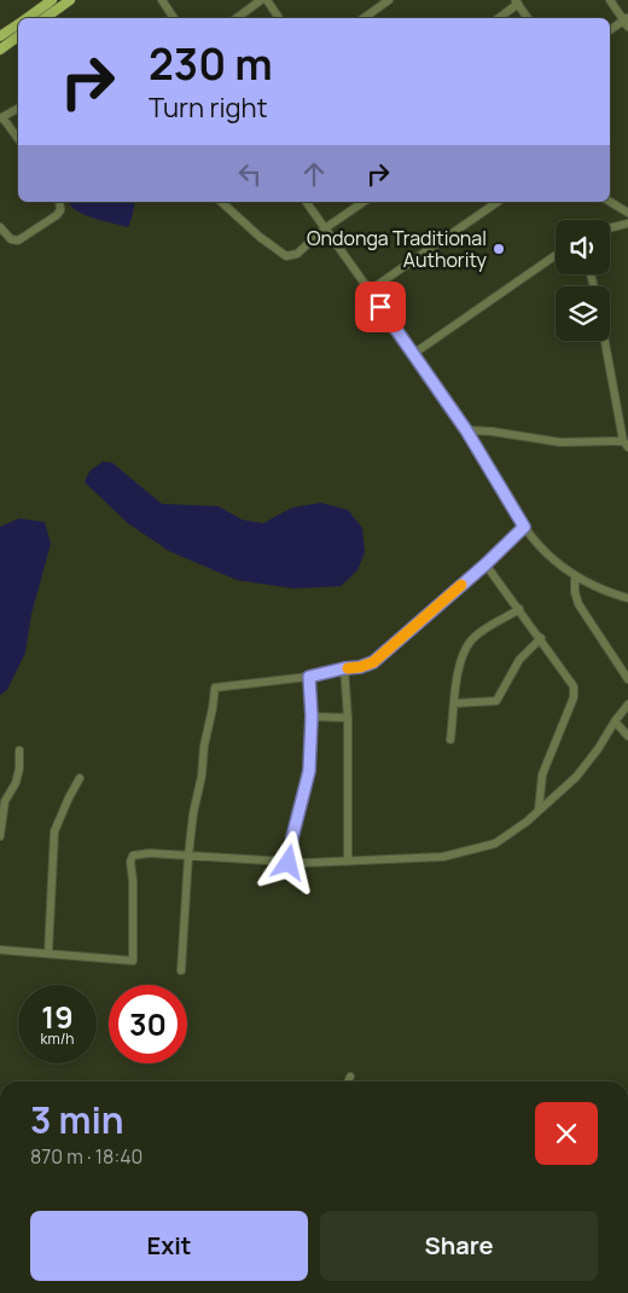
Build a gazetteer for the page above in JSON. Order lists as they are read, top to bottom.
{
  "places": ["Ondonga Traditional Authority"],
  "page": {
    "turn": ["230 m", "Turn right"],
    "speed": "19 km/h",
    "limit": "30",
    "heading": ["3 min", "870 m · 18:40"],
    "buttons": ["Exit", "Share"]
  }
}
